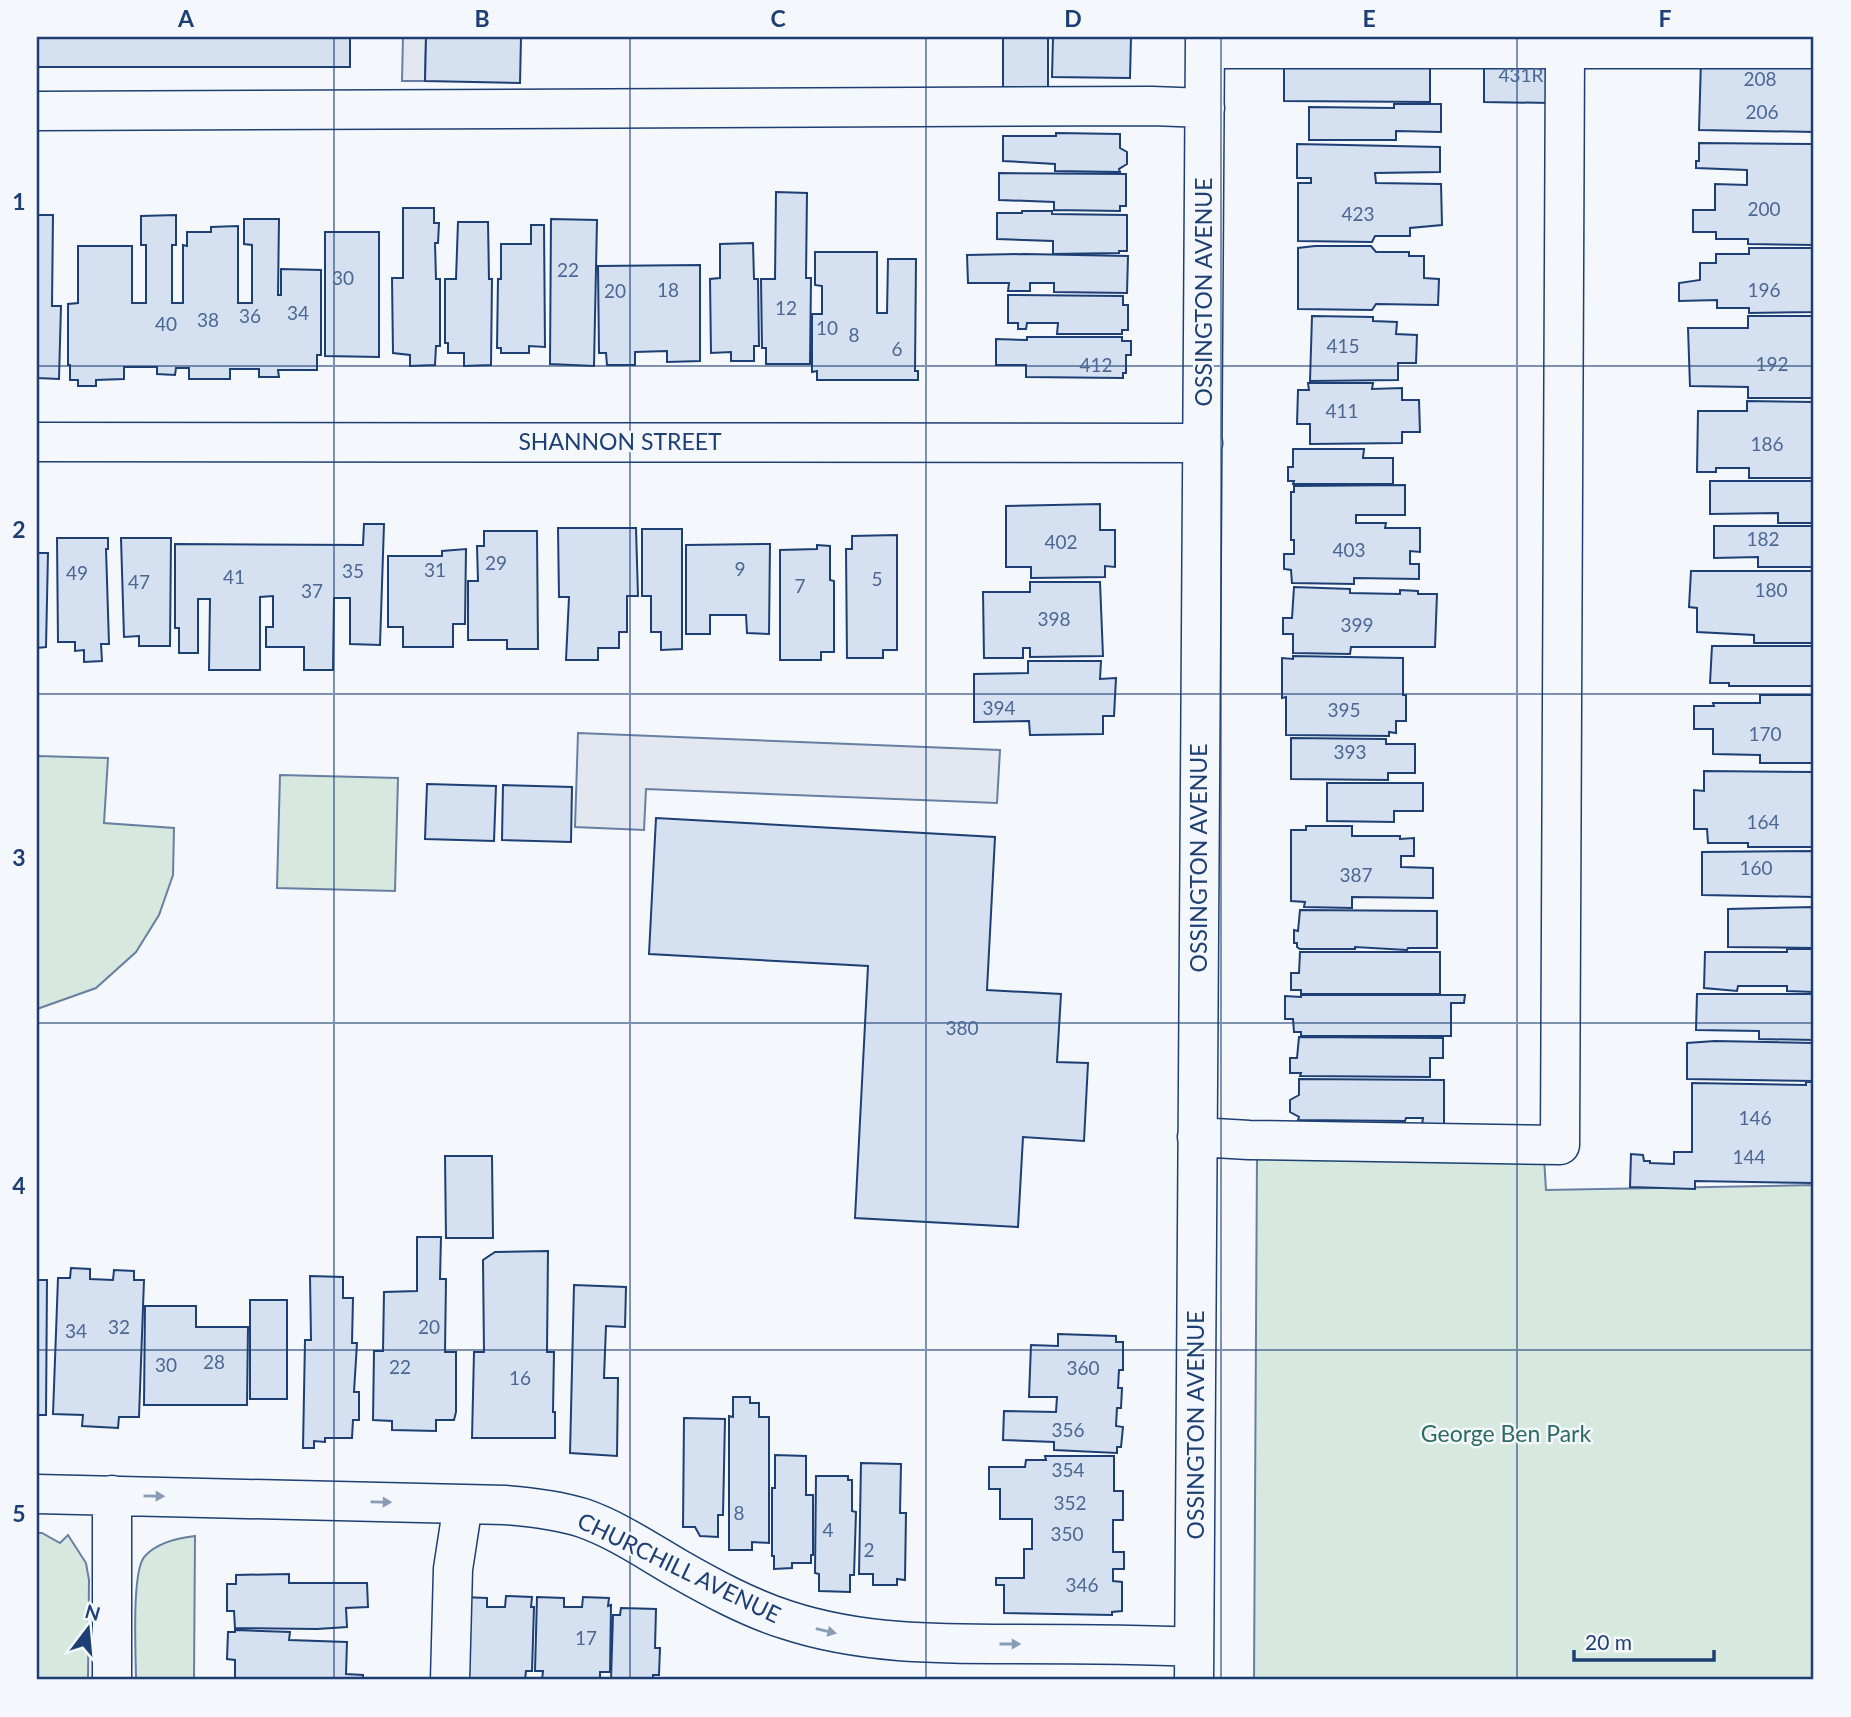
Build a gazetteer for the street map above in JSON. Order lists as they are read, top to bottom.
{
  "streets": {
    "street": ["OSSINGTON AVENUE", "SHANNON STREET", "CHURCHILL AVENUE"]
  },
  "crossings": [
    ["OSSINGTON AVENUE", "SHANNON STREET"],
    ["OSSINGTON AVENUE", "CHURCHILL AVENUE"]
  ],
  "one_way": ["CHURCHILL AVENUE"],
  "parks": ["George Ben Park"],
  "house_numbers": [
    "431R",
    "208",
    "206",
    "200",
    "423",
    "22",
    "30",
    "18",
    "196",
    "20",
    "12",
    "34",
    "36",
    "38",
    "40",
    "10",
    "8",
    "415",
    "6",
    "192",
    "412",
    "411",
    "186",
    "182",
    "402",
    "403",
    "29",
    "9",
    "31",
    "35",
    "49",
    "41",
    "5",
    "47",
    "7",
    "180",
    "37",
    "398",
    "399",
    "394",
    "395",
    "170",
    "393",
    "164",
    "160",
    "387",
    "380",
    "146",
    "144",
    "32",
    "20",
    "34",
    "28",
    "30",
    "22",
    "360",
    "16",
    "356",
    "354",
    "352",
    "8",
    "4",
    "350",
    "2",
    "346",
    "17"
  ],
  "scale_bar": "20 m",
  "north": "top",
  "grid": {
    "columns": [
      "A",
      "B",
      "C",
      "D",
      "E",
      "F"
    ],
    "rows": [
      "1",
      "2",
      "3",
      "4",
      "5"
    ]
  }
}
